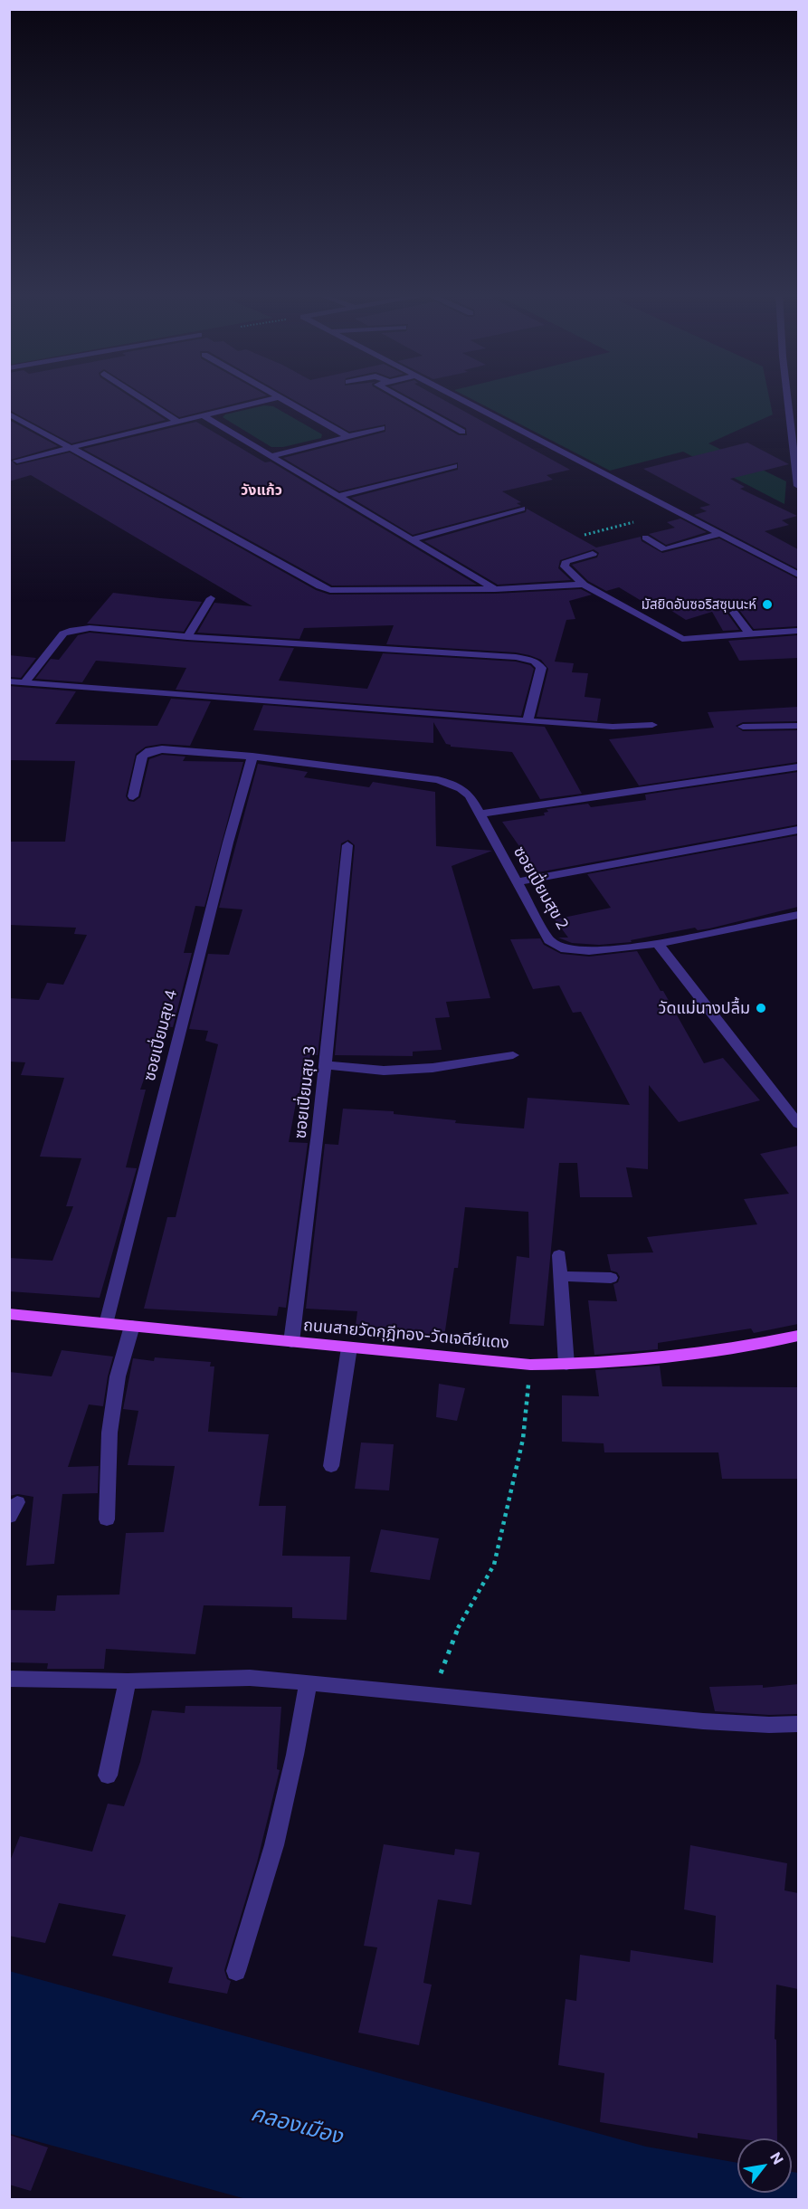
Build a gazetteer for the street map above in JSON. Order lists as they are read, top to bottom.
{
  "streets": {
    "main road": ["ถนนสายวัดกุฎีทอง-วัดเจดีย์แดง"],
    "street": ["ซอยเปี่ยมสุข 2", "ซอยเปี่ยมสุข 4", "ซอยเปี่ยมสุข 3"]
  },
  "crossings": [
    ["ซอยเปี่ยมสุข 2", "ซอยเปี่ยมสุข 4"],
    ["ซอยเปี่ยมสุข 4", "ถนนสายวัดกุฎีทอง-วัดเจดีย์แดง"],
    ["ซอยเปี่ยมสุข 3", "ถนนสายวัดกุฎีทอง-วัดเจดีย์แดง"]
  ],
  "districts": ["วังแก้ว"],
  "water": ["คลองเมือง"],
  "places": ["มัสยิดอันซอริสซุนนะห์", "วัดแม่นางปลื้ม"],
  "north": "top right"
}
